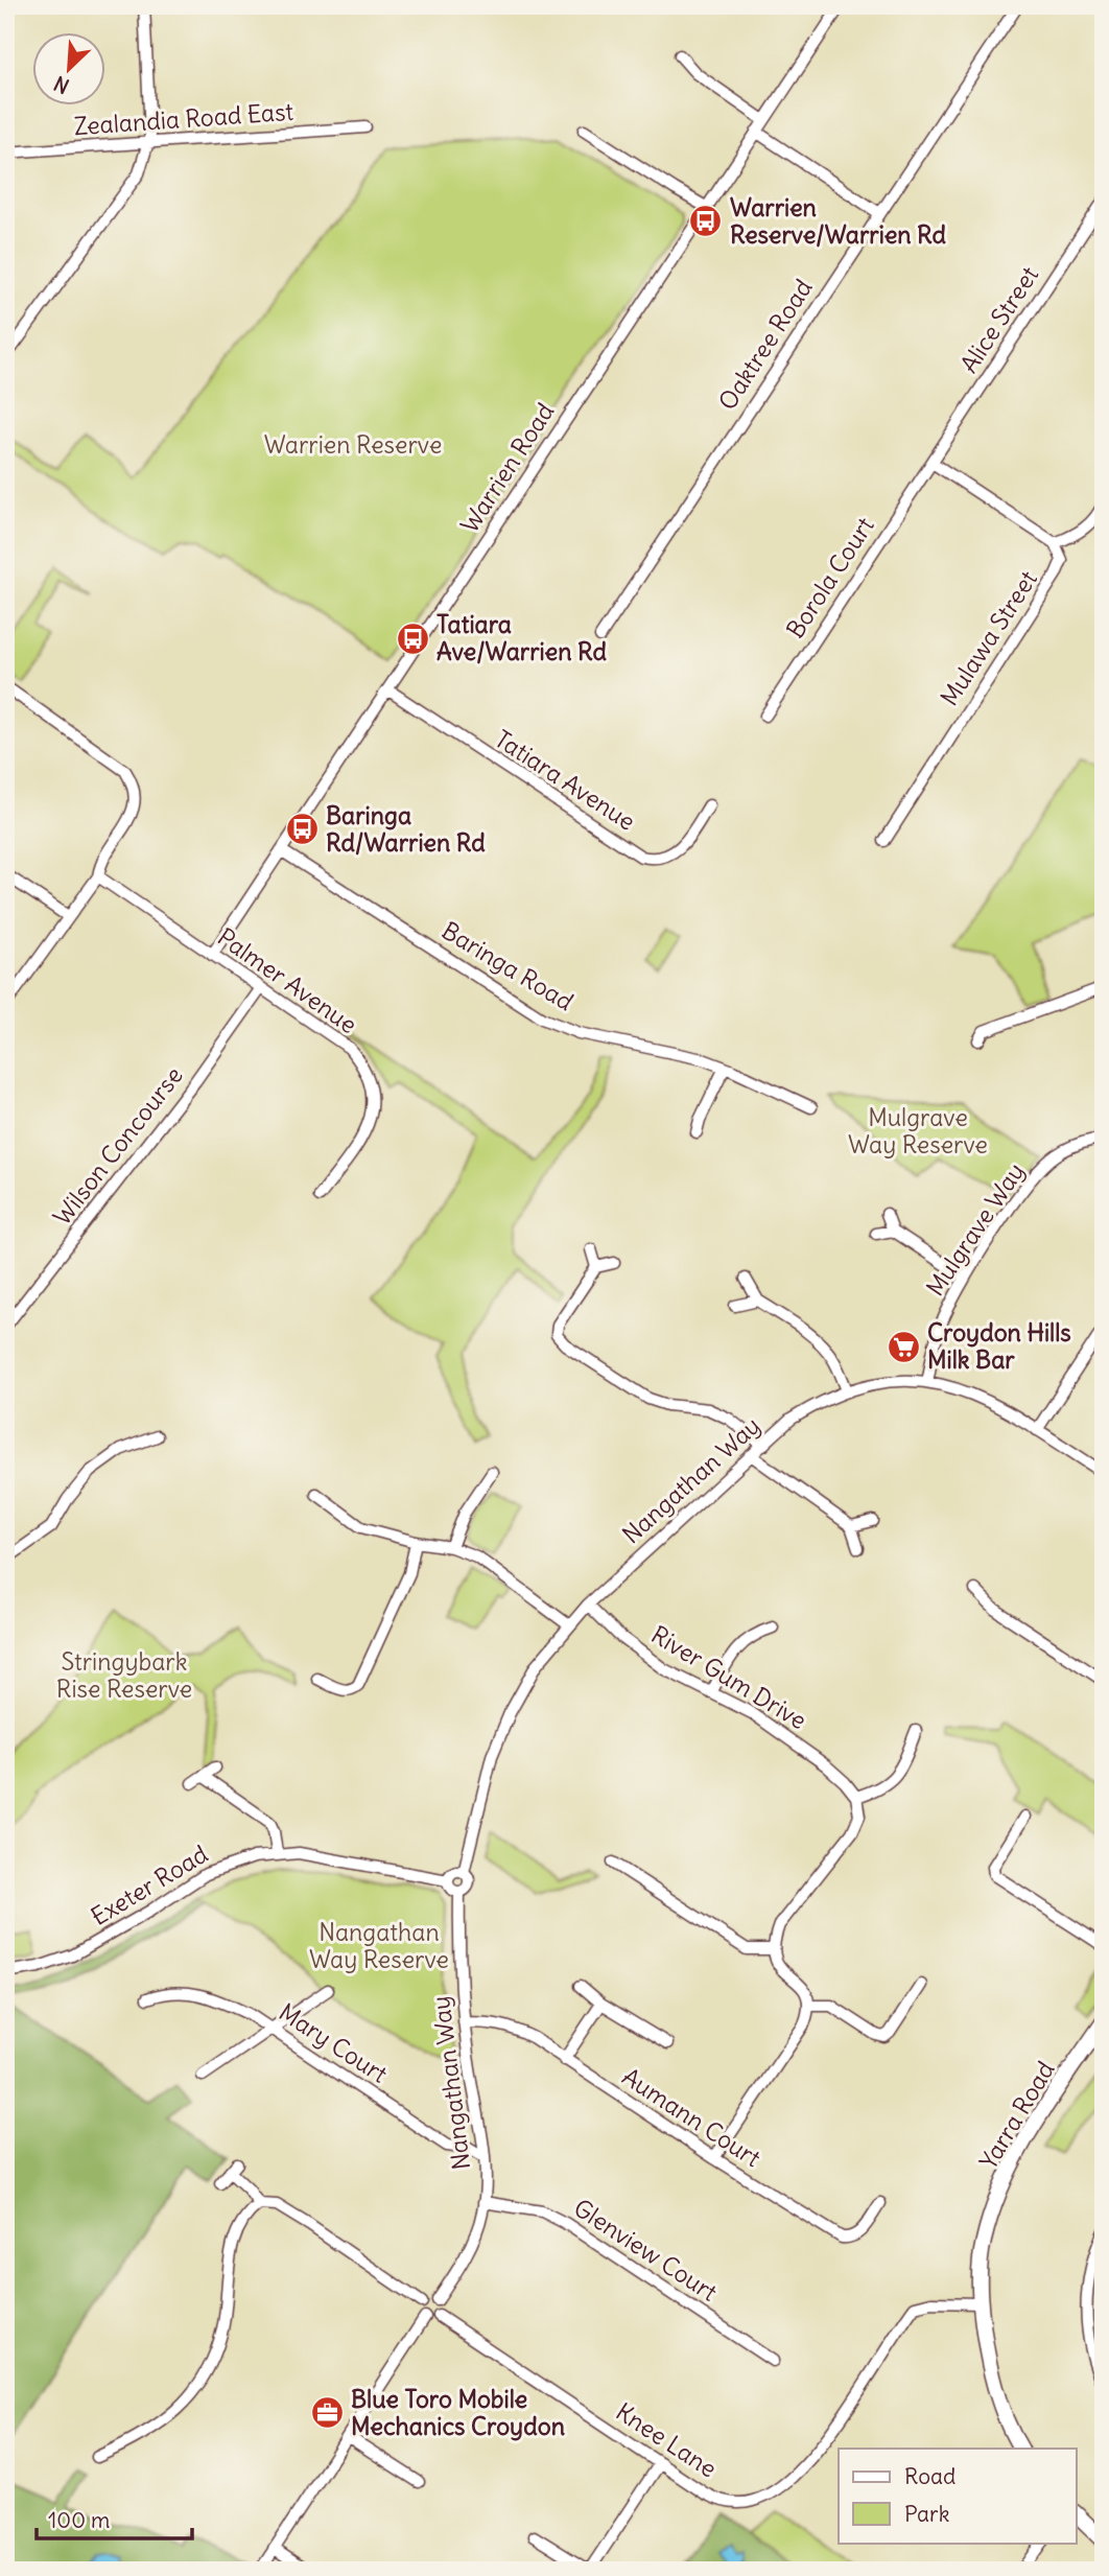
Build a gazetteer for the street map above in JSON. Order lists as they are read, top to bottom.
{
  "streets": {
    "main road": ["Yarra Road"],
    "street": [
      "Zealandia Road East",
      "Alice Street",
      "Oaktree Road",
      "Warrien Road",
      "Borola Court",
      "Mulawa Street",
      "Tatiara Avenue",
      "Baringa Road",
      "Palmer Avenue",
      "Wilson Concourse",
      "Mulgrave Way",
      "Nangathan Way",
      "River Gum Drive",
      "Exeter Road",
      "Mary Court",
      "Aumann Court",
      "Glenview Court",
      "Knee Lane"
    ]
  },
  "crossings": [
    ["Alice Street", "Borola Court"],
    ["Warrien Road", "Tatiara Avenue"],
    ["Warrien Road", "Baringa Road"],
    ["Warrien Road", "Palmer Avenue"],
    ["Palmer Avenue", "Wilson Concourse"],
    ["Mulgrave Way", "Nangathan Way"],
    ["Nangathan Way", "River Gum Drive"],
    ["Nangathan Way", "Exeter Road"],
    ["Nangathan Way", "Mary Court"],
    ["Nangathan Way", "Aumann Court"],
    ["Nangathan Way", "Glenview Court"],
    ["Nangathan Way", "Knee Lane"],
    ["Yarra Road", "Knee Lane"]
  ],
  "parks": [
    "Warrien Reserve",
    "Mulgrave Way Reserve",
    "Stringybark Rise Reserve",
    "Nangathan Way Reserve"
  ],
  "places": {
    "bus stop": ["Warrien Reserve/Warrien Rd", "Tatiara Ave/Warrien Rd", "Baringa Rd/Warrien Rd"],
    "supermarket": ["Croydon Hills Milk Bar"],
    "office": ["Blue Toro Mobile Mechanics Croydon"]
  },
  "legend": ["Road", "Park"],
  "scale_bar": "100 m",
  "north": "bottom left"
}
